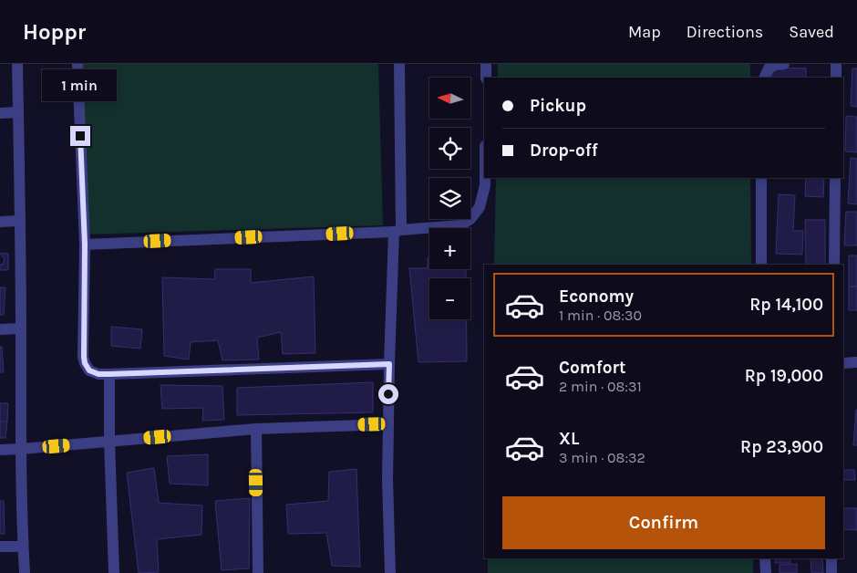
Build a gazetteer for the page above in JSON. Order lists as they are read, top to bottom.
{
  "north": "left",
  "page": {
    "header": "Hoppr",
    "nav": ["Map", "Directions", "Saved"],
    "bubble": "1 min",
    "map_buttons": ["+", "−"],
    "banner": ["Pickup", "Drop-off"],
    "list": [
      {
        "name": "Economy",
        "note": "1 min · 08:30",
        "value": "Rp 14,100"
      },
      {
        "name": "Comfort",
        "note": "2 min · 08:31",
        "value": "Rp 19,000"
      },
      {
        "name": "XL",
        "note": "3 min · 08:32",
        "value": "Rp 23,900"
      }
    ],
    "buttons": "Confirm"
  }
}
